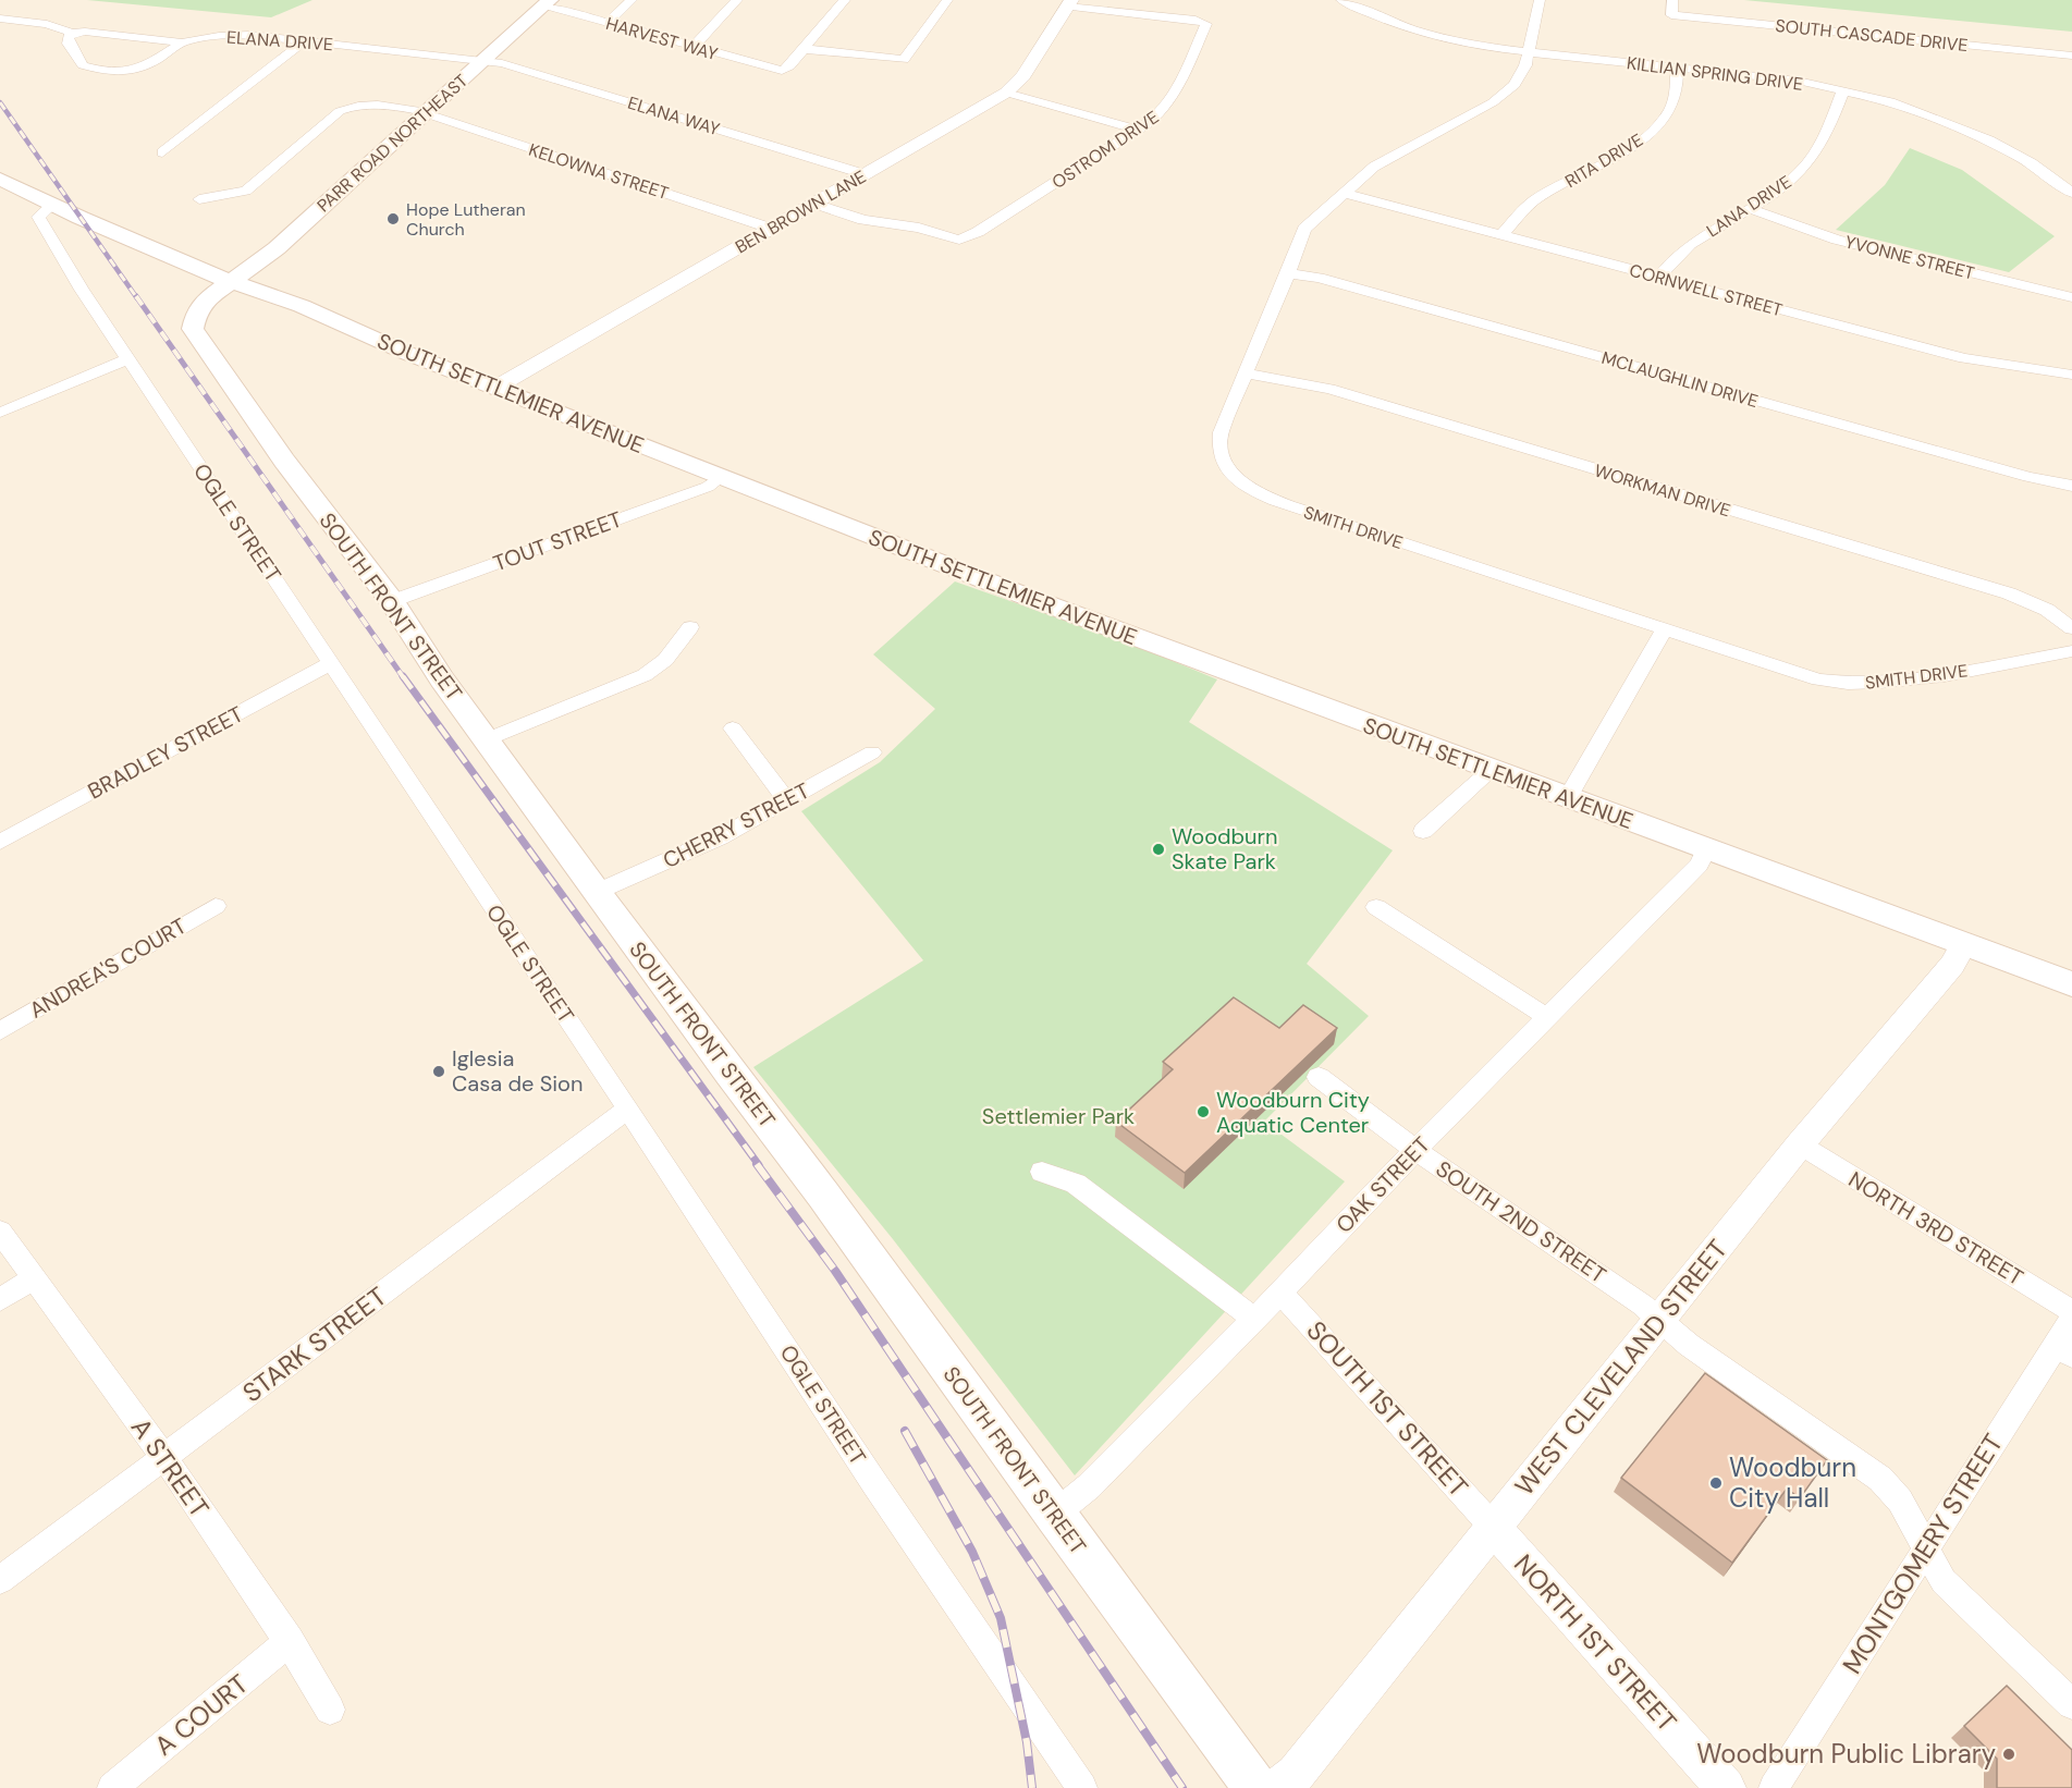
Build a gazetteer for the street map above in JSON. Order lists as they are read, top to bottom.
{
  "streets": {
    "main road": ["PARR ROAD NORTHEAST", "SOUTH SETTLEMIER AVENUE", "SOUTH FRONT STREET"],
    "street": [
      "SOUTH CASCADE DRIVE",
      "HARVEST WAY",
      "ELANA DRIVE",
      "KILLIAN SPRING DRIVE",
      "ELANA WAY",
      "OSTROM DRIVE",
      "RITA DRIVE",
      "KELOWNA STREET",
      "LANA DRIVE",
      "BEN BROWN LANE",
      "YVONNE STREET",
      "CORNWELL STREET",
      "MCLAUGHLIN DRIVE",
      "WORKMAN DRIVE",
      "OGLE STREET",
      "SMITH DRIVE",
      "TOUT STREET",
      "BRADLEY STREET",
      "CHERRY STREET",
      "ANDREA'S COURT",
      "OAK STREET",
      "SOUTH 2ND STREET",
      "NORTH 3RD STREET",
      "STARK STREET",
      "WEST CLEVELAND STREET",
      "SOUTH 1ST STREET",
      "A STREET",
      "MONTGOMERY STREET",
      "NORTH 1ST STREET",
      "A COURT"
    ]
  },
  "crossings": [
    ["HARVEST WAY", "PARR ROAD NORTHEAST"],
    ["ELANA DRIVE", "ELANA WAY"],
    ["ELANA DRIVE", "PARR ROAD NORTHEAST"],
    ["KILLIAN SPRING DRIVE", "RITA DRIVE"],
    ["KILLIAN SPRING DRIVE", "LANA DRIVE"],
    ["KILLIAN SPRING DRIVE", "SMITH DRIVE"],
    ["ELANA WAY", "PARR ROAD NORTHEAST"],
    ["ELANA WAY", "BEN BROWN LANE"],
    ["PARR ROAD NORTHEAST", "KELOWNA STREET"],
    ["PARR ROAD NORTHEAST", "SOUTH SETTLEMIER AVENUE"],
    ["PARR ROAD NORTHEAST", "SOUTH FRONT STREET"],
    ["OSTROM DRIVE", "BEN BROWN LANE"],
    ["RITA DRIVE", "CORNWELL STREET"],
    ["KELOWNA STREET", "BEN BROWN LANE"],
    ["LANA DRIVE", "YVONNE STREET"],
    ["LANA DRIVE", "CORNWELL STREET"],
    ["BEN BROWN LANE", "SOUTH SETTLEMIER AVENUE"],
    ["CORNWELL STREET", "SMITH DRIVE"],
    ["MCLAUGHLIN DRIVE", "SMITH DRIVE"],
    ["SOUTH SETTLEMIER AVENUE", "OGLE STREET"],
    ["SOUTH SETTLEMIER AVENUE", "TOUT STREET"],
    ["SOUTH SETTLEMIER AVENUE", "SOUTH FRONT STREET"],
    ["SOUTH SETTLEMIER AVENUE", "OAK STREET"],
    ["SOUTH SETTLEMIER AVENUE", "WEST CLEVELAND STREET"],
    ["WORKMAN DRIVE", "SMITH DRIVE"],
    ["OGLE STREET", "BRADLEY STREET"],
    ["OGLE STREET", "STARK STREET"],
    ["TOUT STREET", "SOUTH FRONT STREET"],
    ["SOUTH FRONT STREET", "CHERRY STREET"],
    ["SOUTH FRONT STREET", "OAK STREET"],
    ["OAK STREET", "SOUTH 2ND STREET"],
    ["OAK STREET", "SOUTH 1ST STREET"],
    ["SOUTH 2ND STREET", "WEST CLEVELAND STREET"],
    ["SOUTH 2ND STREET", "MONTGOMERY STREET"],
    ["NORTH 3RD STREET", "WEST CLEVELAND STREET"],
    ["STARK STREET", "A STREET"],
    ["WEST CLEVELAND STREET", "SOUTH 1ST STREET"],
    ["WEST CLEVELAND STREET", "NORTH 1ST STREET"],
    ["SOUTH 1ST STREET", "NORTH 1ST STREET"],
    ["A STREET", "A COURT"]
  ],
  "parks": ["Settlemier Park"],
  "places": [
    "Hope Lutheran Church",
    "Woodburn Skate Park",
    "Iglesia Casa de Sion",
    "Woodburn City Aquatic Center",
    "Woodburn City Hall",
    "Woodburn Public Library"
  ]
}
